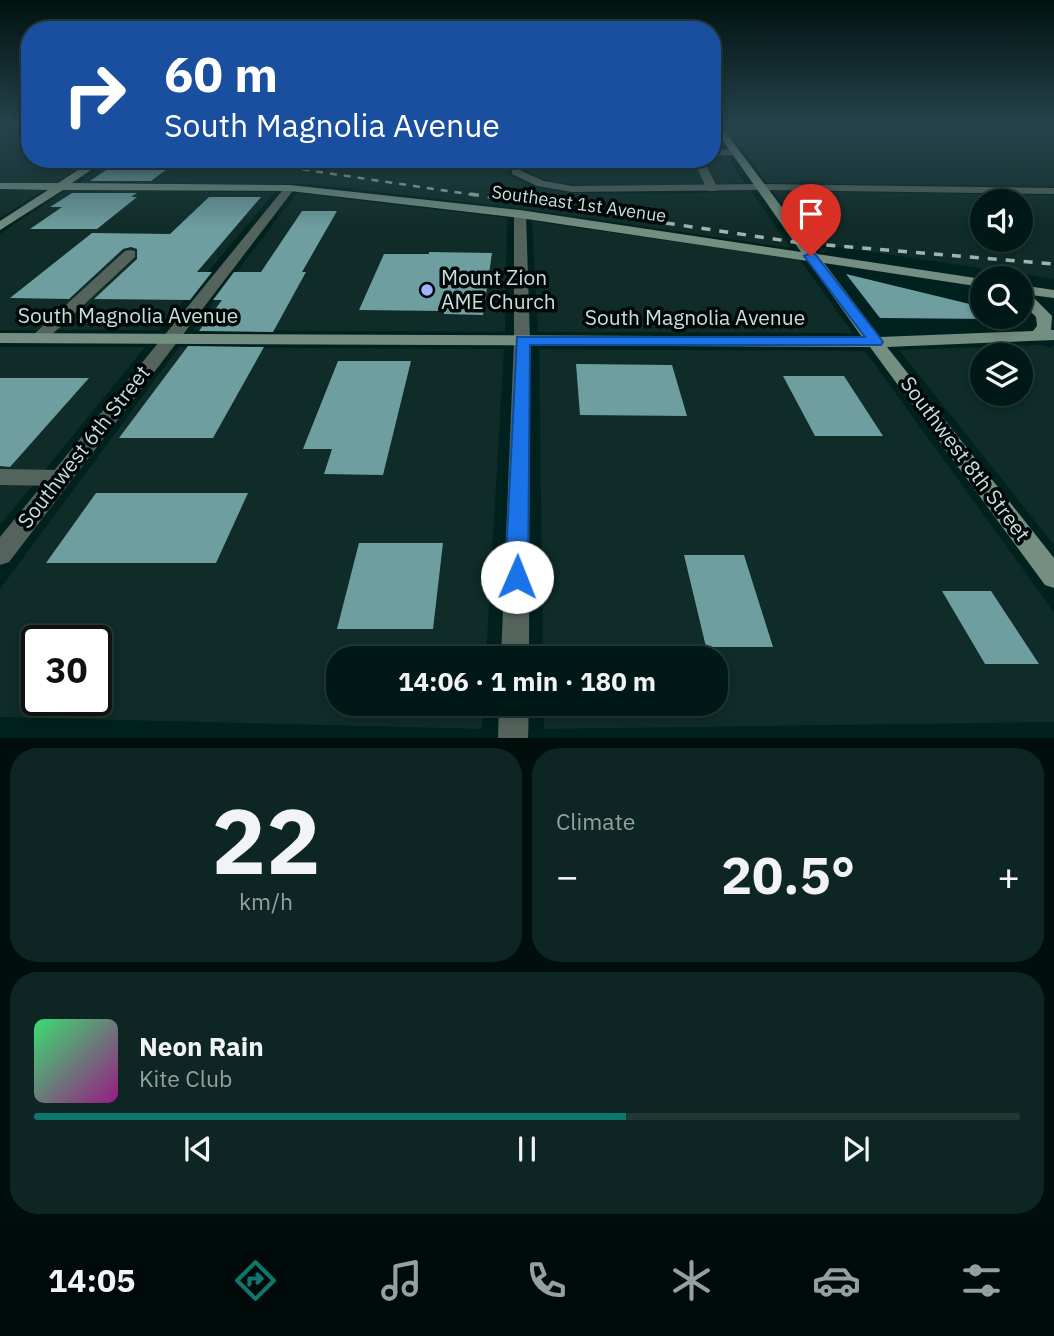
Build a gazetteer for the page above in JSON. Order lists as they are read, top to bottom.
{
  "streets": {
    "main road": ["Southeast 1st Avenue", "South Magnolia Avenue", "Southwest 8th Street"],
    "street": ["Southwest 6th Street"]
  },
  "crossings": [
    ["Southeast 1st Avenue", "Southwest 6th Street"],
    ["Southeast 1st Avenue", "Southwest 8th Street"],
    ["South Magnolia Avenue", "Southwest 6th Street"],
    ["South Magnolia Avenue", "Southwest 8th Street"]
  ],
  "places": ["Mount Zion AME Church"],
  "page": {
    "turn": ["60 m", "South Magnolia Avenue"],
    "limit": "30",
    "trip": "14:06 · 1 min · 180 m",
    "tile": [
      ["22", "km/h"],
      "Climate"
    ],
    "heat": ["−", "20.5°", "+"],
    "song": ["Neon Rain", "Kite Club"],
    "tabs": "14:05"
  }
}
